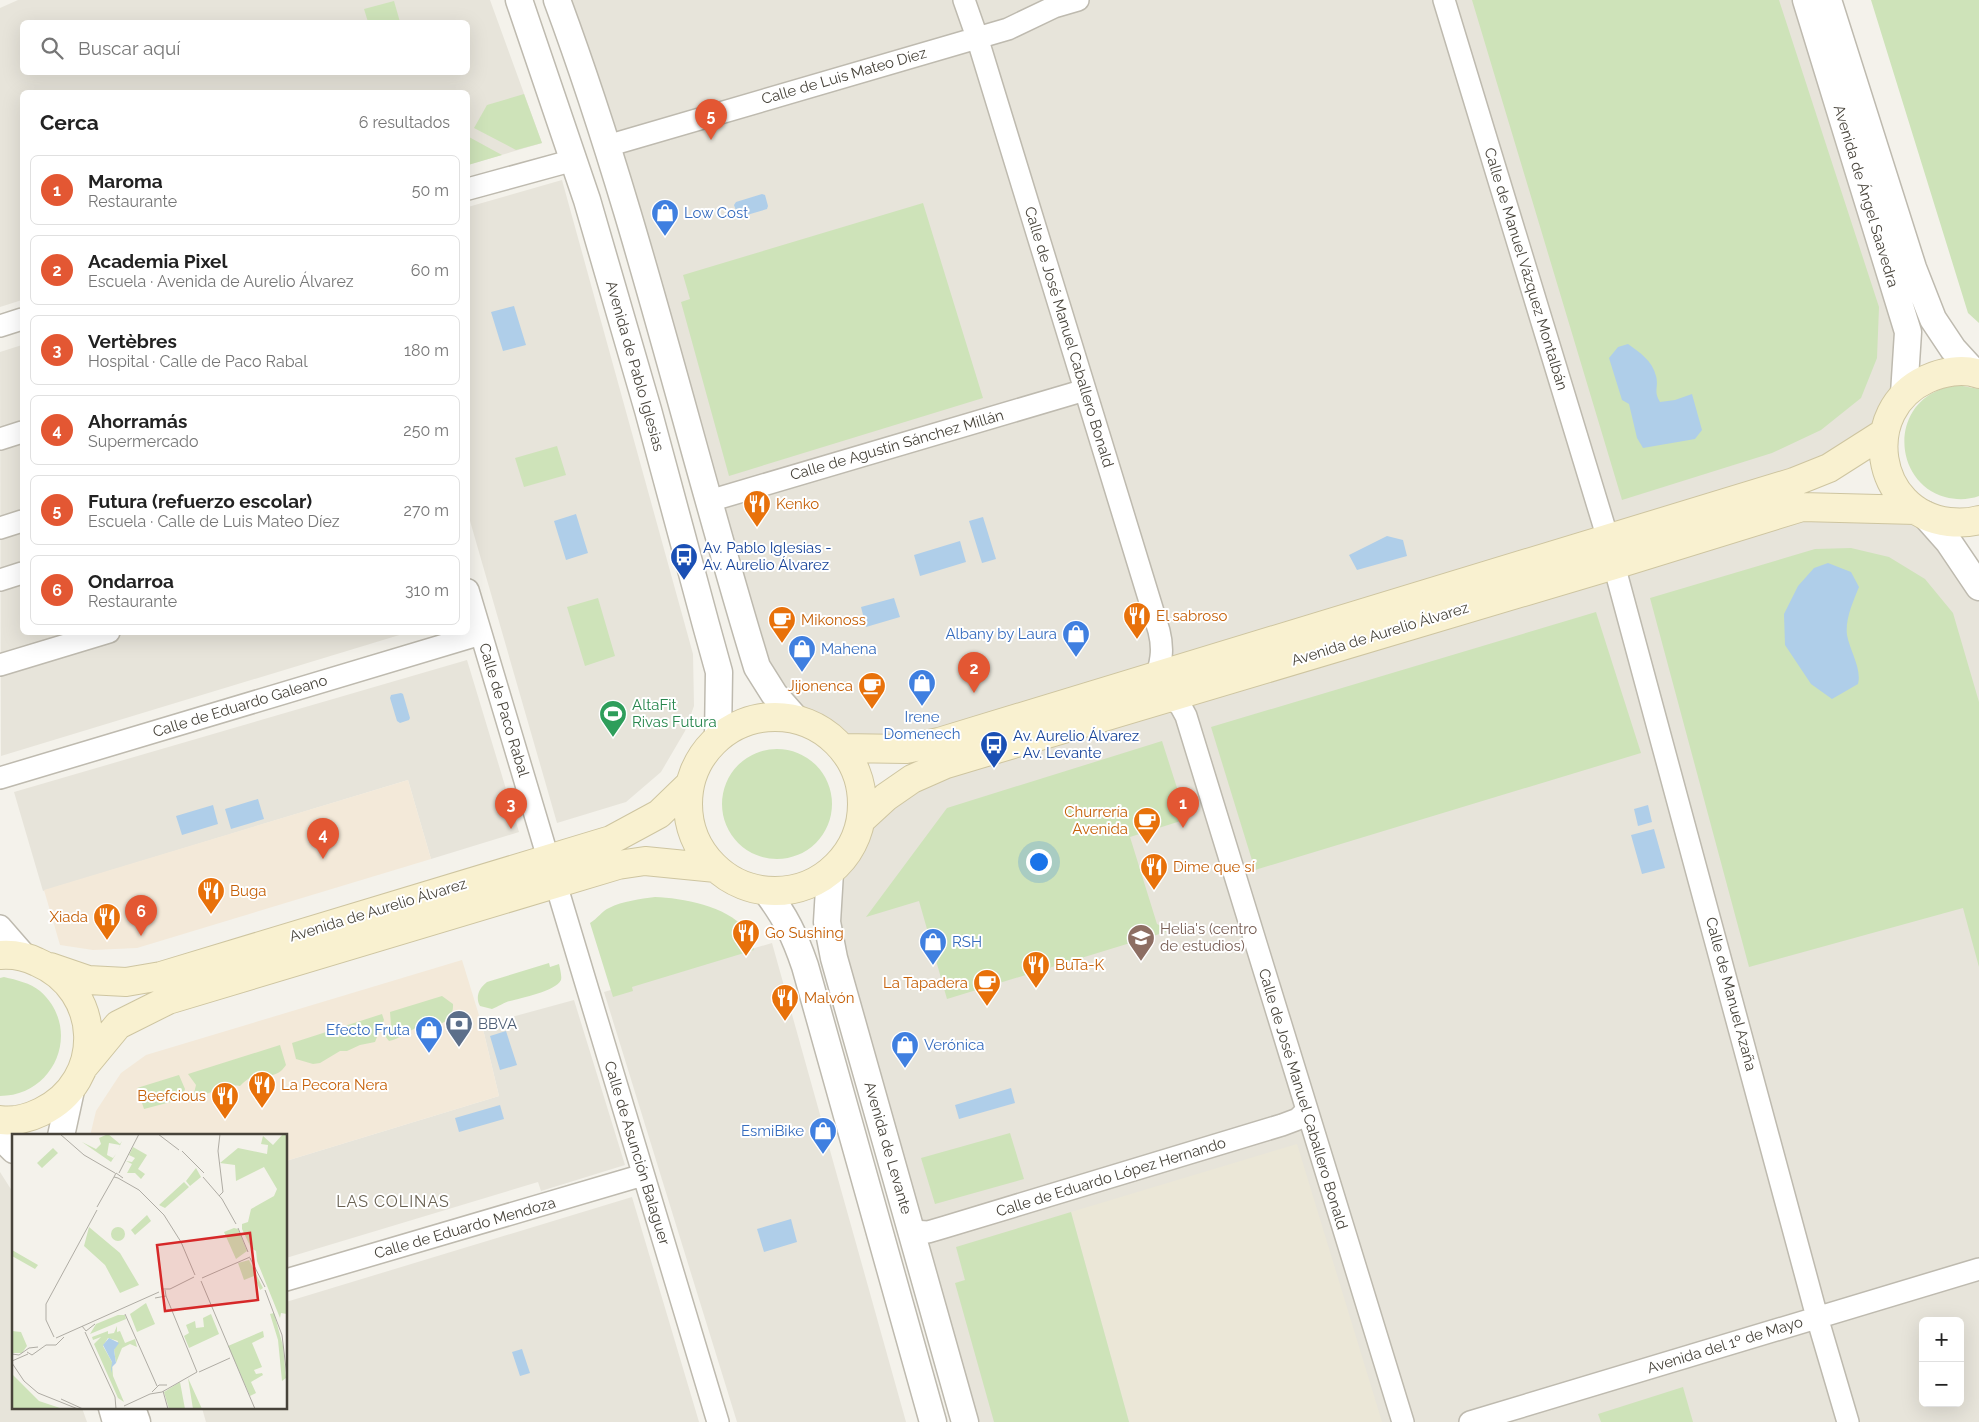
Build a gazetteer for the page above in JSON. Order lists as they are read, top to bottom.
{
  "streets": {
    "main road": ["Avenida de Aurelio Álvarez"],
    "street": [
      "Calle de Luis Mateo Díez",
      "Avenida de Ángel Saavedra",
      "Calle de Manuel Vázquez Montalbán",
      "Calle de José Manuel Caballero Bonald",
      "Avenida de Pablo Iglesias",
      "Calle de Agustín Sánchez Millán",
      "Calle de Eduardo Galeano",
      "Calle de Paco Rabal",
      "Calle de Manuel Azaña",
      "Avenida de Levante",
      "Calle de Asunción Balaguer",
      "Calle de Eduardo López Hernando",
      "Calle de Eduardo Mendoza",
      "Avenida del 1º de Mayo"
    ]
  },
  "crossings": [
    ["Calle de Luis Mateo Díez", "Calle de José Manuel Caballero Bonald"],
    ["Calle de Manuel Vázquez Montalbán", "Avenida de Aurelio Álvarez"],
    ["Calle de José Manuel Caballero Bonald", "Calle de Agustín Sánchez Millán"],
    ["Calle de José Manuel Caballero Bonald", "Avenida de Aurelio Álvarez"],
    ["Calle de José Manuel Caballero Bonald", "Calle de Eduardo López Hernando"],
    ["Avenida de Pablo Iglesias", "Avenida de Aurelio Álvarez"],
    ["Avenida de Pablo Iglesias", "Avenida de Levante"],
    ["Avenida de Aurelio Álvarez", "Calle de Paco Rabal"],
    ["Avenida de Aurelio Álvarez", "Calle de Manuel Azaña"],
    ["Avenida de Aurelio Álvarez", "Avenida de Levante"],
    ["Avenida de Aurelio Álvarez", "Calle de Asunción Balaguer"],
    ["Calle de Eduardo Galeano", "Calle de Paco Rabal"],
    ["Calle de Paco Rabal", "Calle de Asunción Balaguer"],
    ["Calle de Manuel Azaña", "Avenida del 1º de Mayo"],
    ["Avenida de Levante", "Calle de Eduardo López Hernando"],
    ["Calle de Asunción Balaguer", "Calle de Eduardo Mendoza"]
  ],
  "districts": ["LAS COLINAS"],
  "places": {
    "shop": [
      "Low Cost",
      "Albany by Laura",
      "Mahena",
      "Irene Domenech",
      "RSH",
      "Efecto Fruta",
      "Verónica",
      "EsmiBike"
    ],
    "restaurant": [
      "Kenko",
      "El sabroso",
      "Dime que sí",
      "Buga",
      "Xiada",
      "Go Sushing",
      "BuTa-K",
      "Malvón",
      "La Pecora Nera",
      "Beefcious"
    ],
    "bus stop": ["Av. Pablo Iglesias - Av. Aurelio Álvarez", "Av. Aurelio Álvarez - Av. Levante"],
    "cafe": [
      "Mikonoss",
      "Jijonenca",
      "Churrería Avenida",
      "La Tapadera"
    ],
    "sports": ["AltaFit Rivas Futura"],
    "school or university": ["Helia's (centro de estudios)"],
    "bank": ["BBVA"]
  },
  "page": {
    "search": "Buscar aquí",
    "heading": ["Cerca", "6 resultados"],
    "pins": [
      "5",
      "2",
      "1",
      "3",
      "4",
      "6"
    ],
    "list": [
      {
        "mark": "1",
        "name": "Maroma",
        "note": "Restaurante",
        "value": "50 m"
      },
      {
        "mark": "2",
        "name": "Academia Pixel",
        "note": "Escuela · Avenida de Aurelio Álvarez",
        "value": "60 m"
      },
      {
        "mark": "3",
        "name": "Vertèbres",
        "note": "Hospital · Calle de Paco Rabal",
        "value": "180 m"
      },
      {
        "mark": "4",
        "name": "Ahorramás",
        "note": "Supermercado",
        "value": "250 m"
      },
      {
        "mark": "5",
        "name": "Futura (refuerzo escolar)",
        "note": "Escuela · Calle de Luis Mateo Díez",
        "value": "270 m"
      },
      {
        "mark": "6",
        "name": "Ondarroa",
        "note": "Restaurante",
        "value": "310 m"
      }
    ],
    "map_buttons": ["+", "−"]
  }
}
